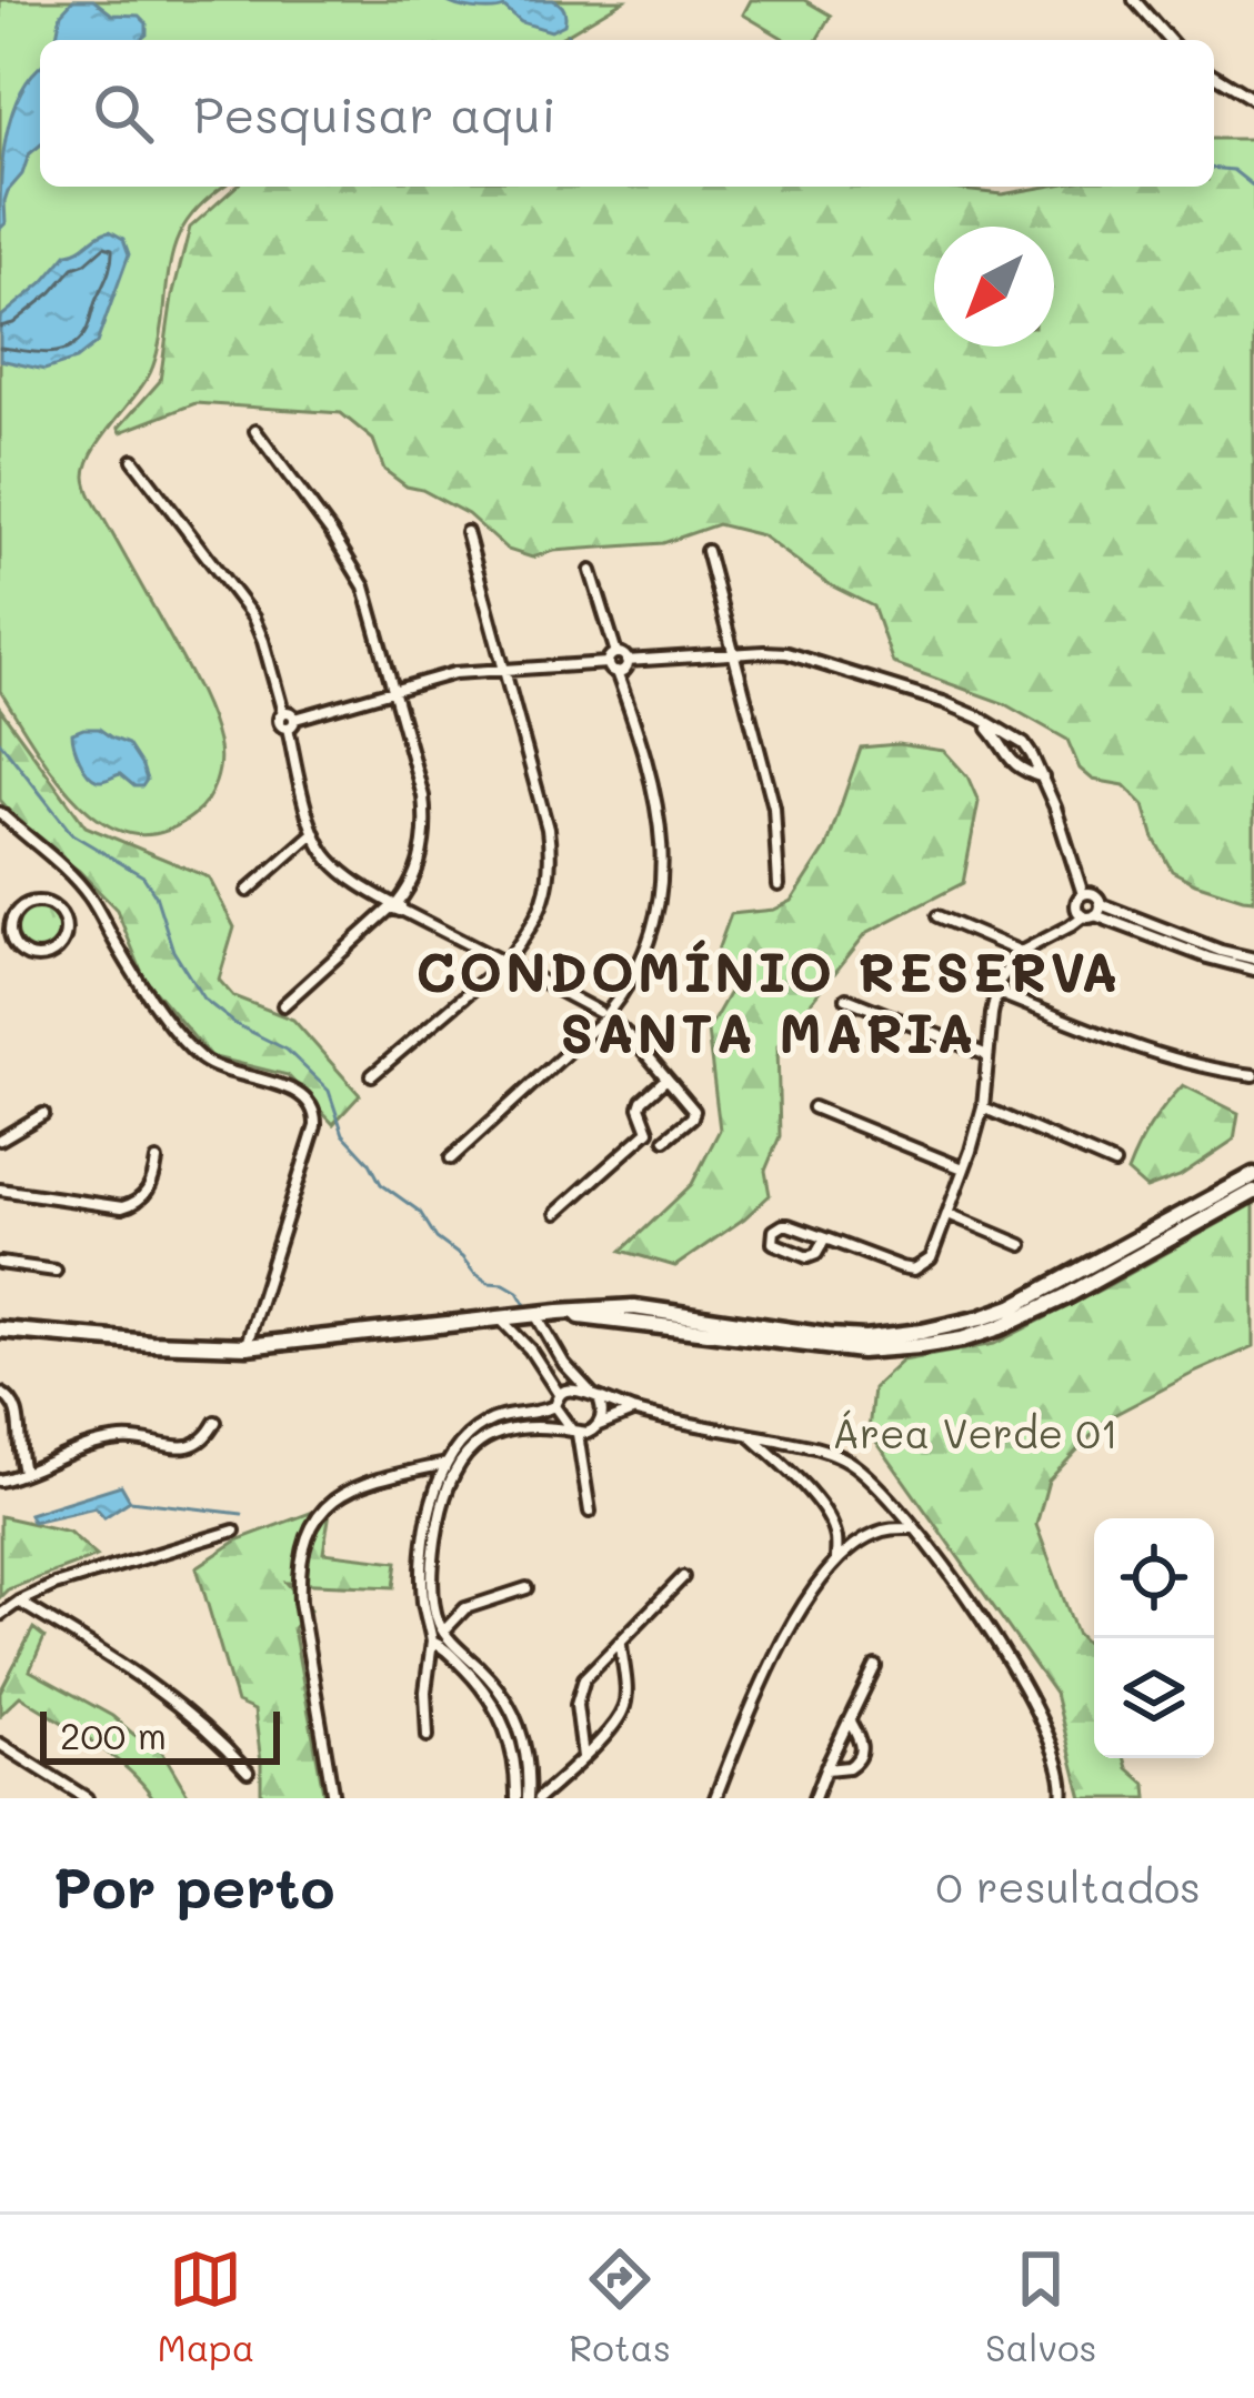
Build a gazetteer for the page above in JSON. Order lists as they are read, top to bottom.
{
  "districts": ["CONDOMÍNIO RESERVA SANTA MARIA"],
  "parks": ["Área Verde 01"],
  "scale_bar": "200 m",
  "north": "bottom left",
  "page": {
    "search": "Pesquisar aqui",
    "scale": "200 m",
    "heading": ["Por perto", "0 resultados"],
    "nav": ["Mapa", "Rotas", "Salvos"]
  }
}
